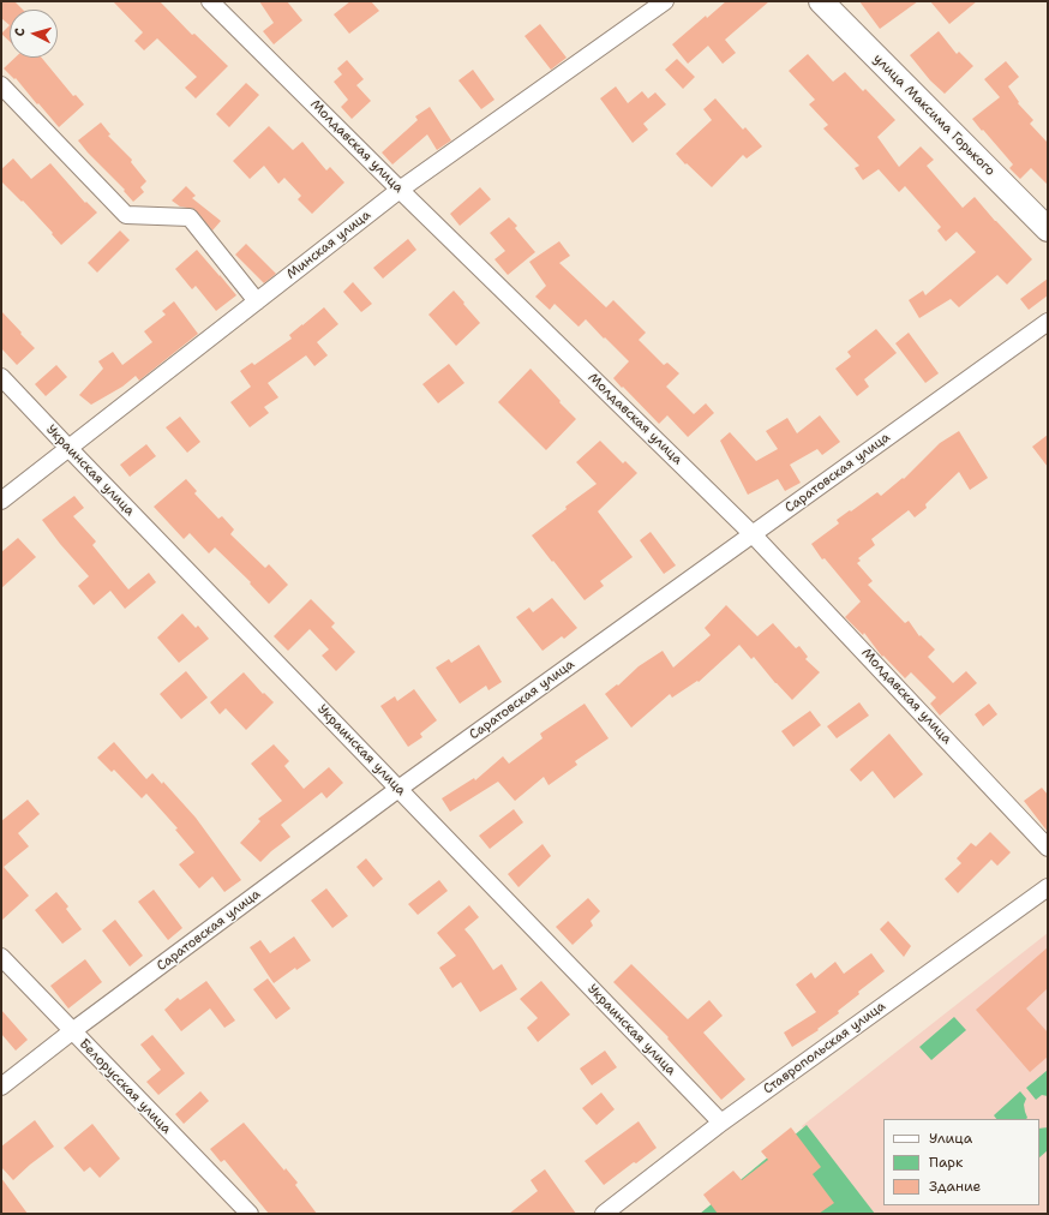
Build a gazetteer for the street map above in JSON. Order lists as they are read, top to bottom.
{
  "streets": {
    "main road": ["улица Максима Горького"],
    "street": [
      "Молдавская улица",
      "Минская улица",
      "Украинская улица",
      "Саратовская улица",
      "Ставропольская улица",
      "Белорусская улица"
    ]
  },
  "crossings": [
    ["Молдавская улица", "Минская улица"],
    ["Молдавская улица", "Саратовская улица"],
    ["Минская улица", "Украинская улица"],
    ["Украинская улица", "Саратовская улица"],
    ["Украинская улица", "Ставропольская улица"],
    ["Саратовская улица", "Белорусская улица"]
  ],
  "legend": ["Улица", "Парк", "Здание"],
  "north": "left"
}
